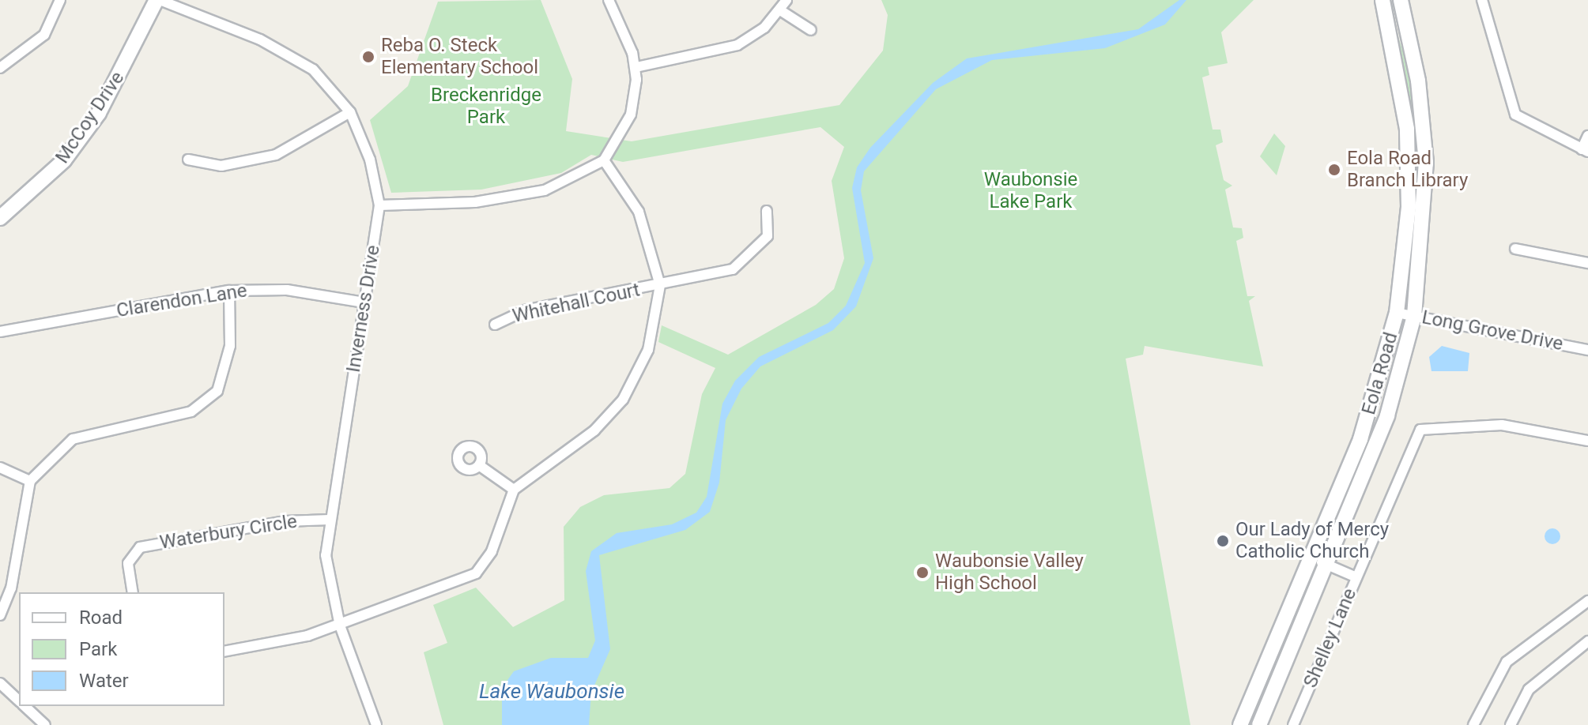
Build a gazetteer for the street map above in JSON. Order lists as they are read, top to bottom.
{
  "streets": {
    "main road": ["McCoy Drive", "Eola Road"],
    "street": [
      "Clarendon Lane",
      "Whitehall Court",
      "Inverness Drive",
      "Long Grove Drive",
      "Waterbury Circle",
      "Shelley Lane"
    ]
  },
  "crossings": [
    ["McCoy Drive", "Inverness Drive"],
    ["Clarendon Lane", "Inverness Drive"],
    ["Inverness Drive", "Waterbury Circle"],
    ["Long Grove Drive", "Eola Road"]
  ],
  "water": ["Lake Waubonsie"],
  "parks": ["Breckenridge Park", "Waubonsie Lake Park"],
  "places": [
    "Reba O. Steck Elementary School",
    "Eola Road Branch Library",
    "Our Lady of Mercy Catholic Church",
    "Waubonsie Valley High School"
  ],
  "legend": ["Road", "Park", "Water"]
}
